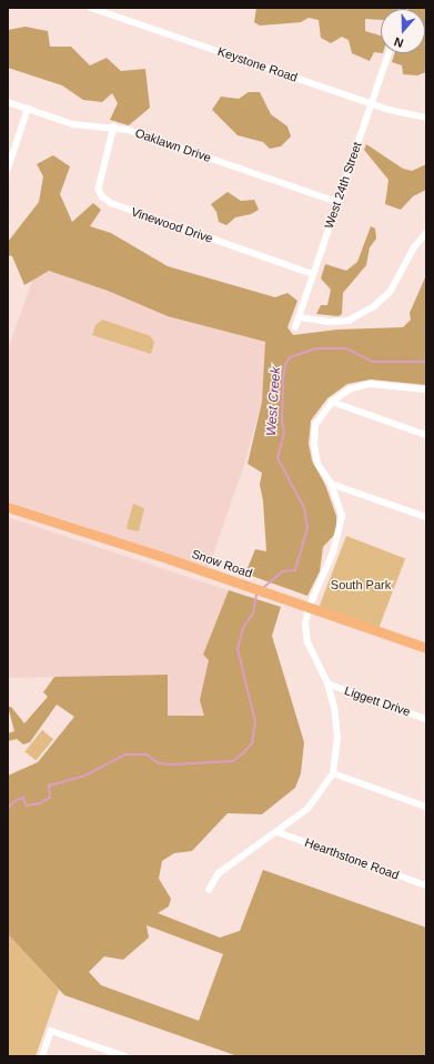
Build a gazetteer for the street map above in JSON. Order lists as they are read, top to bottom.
{
  "streets": {
    "main road": ["Snow Road"],
    "street": [
      "Keystone Road",
      "Oaklawn Drive",
      "West 24th Street",
      "Vinewood Drive",
      "Liggett Drive",
      "Hearthstone Road"
    ]
  },
  "crossings": [
    ["Keystone Road", "West 24th Street"],
    ["Oaklawn Drive", "West 24th Street"],
    ["Oaklawn Drive", "Vinewood Drive"],
    ["West 24th Street", "Vinewood Drive"]
  ],
  "water": ["West Creek"],
  "parks": ["South Park"],
  "north": "bottom"
}
